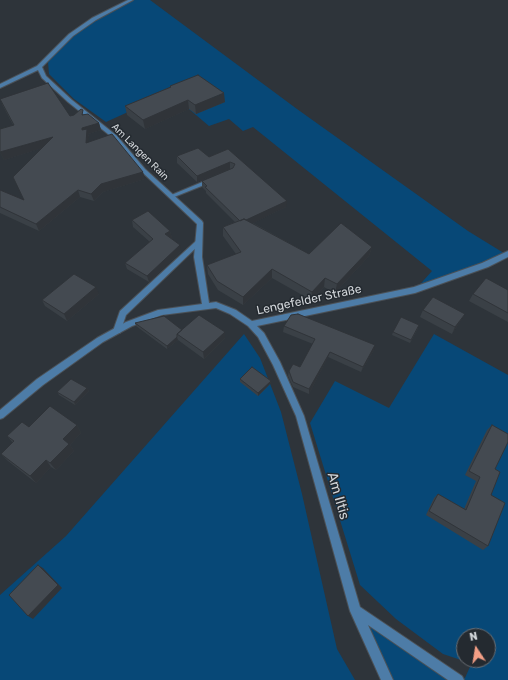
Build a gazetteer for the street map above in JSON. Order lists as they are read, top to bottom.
{
  "streets": {
    "street": ["Am Langen Rain", "Lengefelder Straße", "Am Iltis"]
  },
  "crossings": [
    ["Am Langen Rain", "Lengefelder Straße"],
    ["Lengefelder Straße", "Am Iltis"]
  ],
  "north": "top"
}
